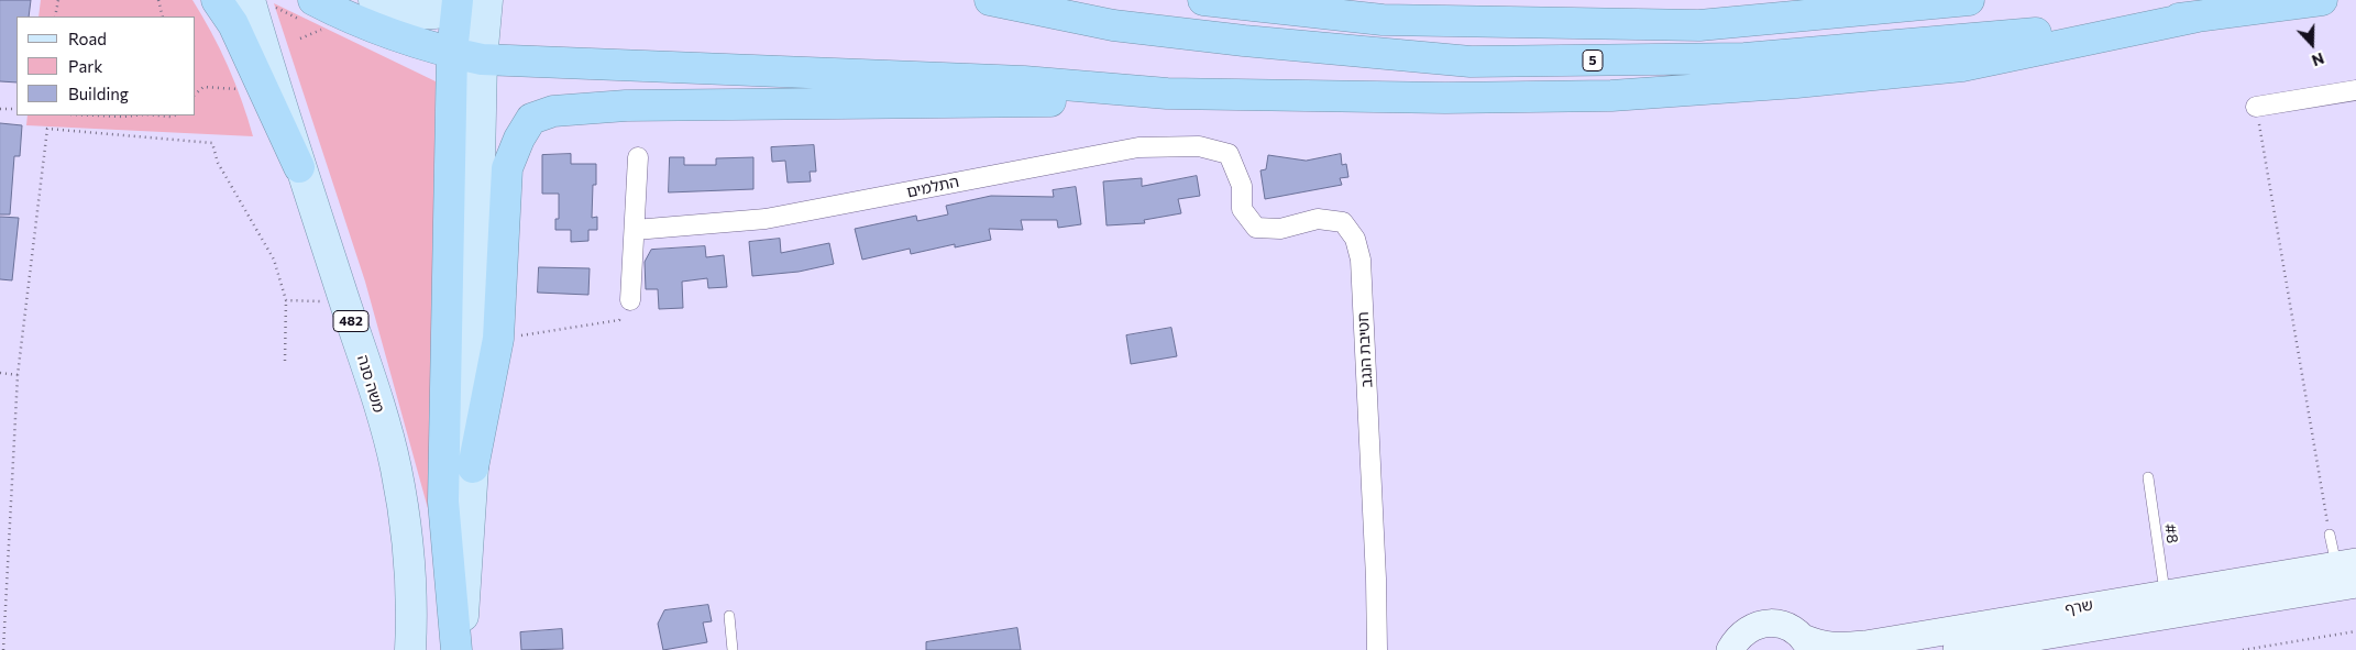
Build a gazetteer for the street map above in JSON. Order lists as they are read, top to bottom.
{
  "streets": {
    "highway": ["5"],
    "main road": ["482", "משה סנה"],
    "street": ["התלמים", "חטיבת הנגב", "שרף"],
    "lane": ["#8"]
  },
  "crossings": [
    ["התלמים", "חטיבת הנגב"],
    ["#8", "שרף"]
  ],
  "legend": ["Road", "Park", "Building"],
  "north": "bottom"
}
